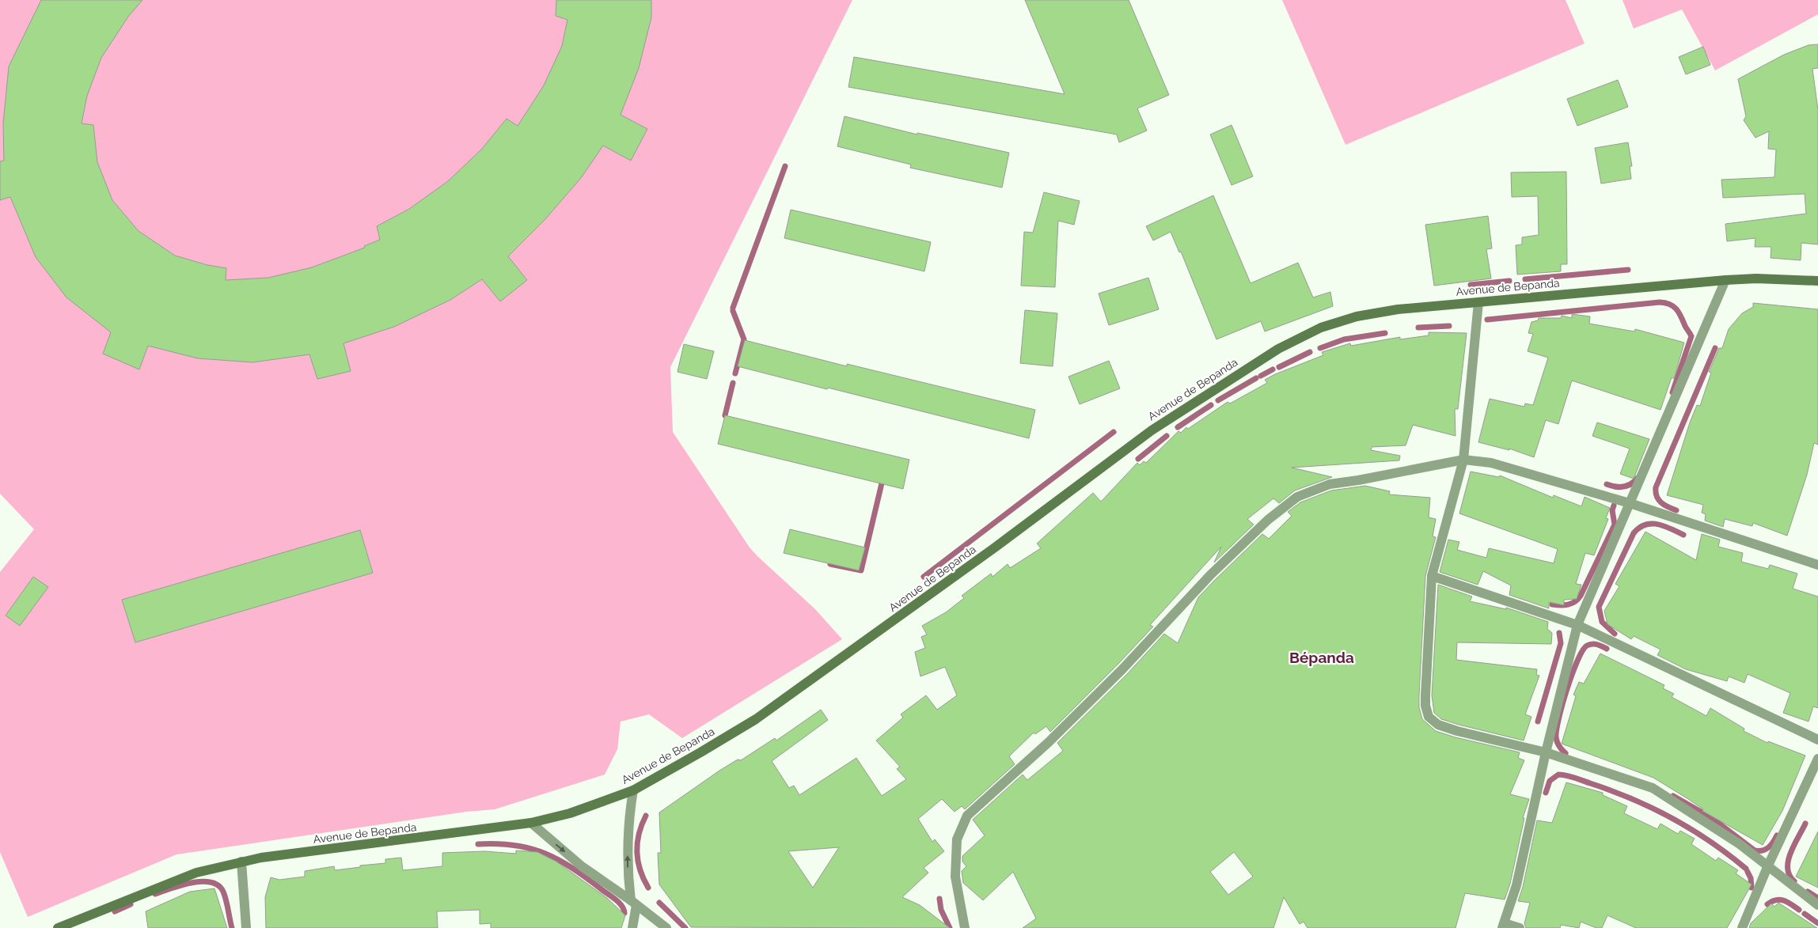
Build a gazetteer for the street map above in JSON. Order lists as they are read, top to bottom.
{
  "streets": {
    "main road": ["Avenue de Bepanda"]
  },
  "districts": ["Bépanda"]
}
